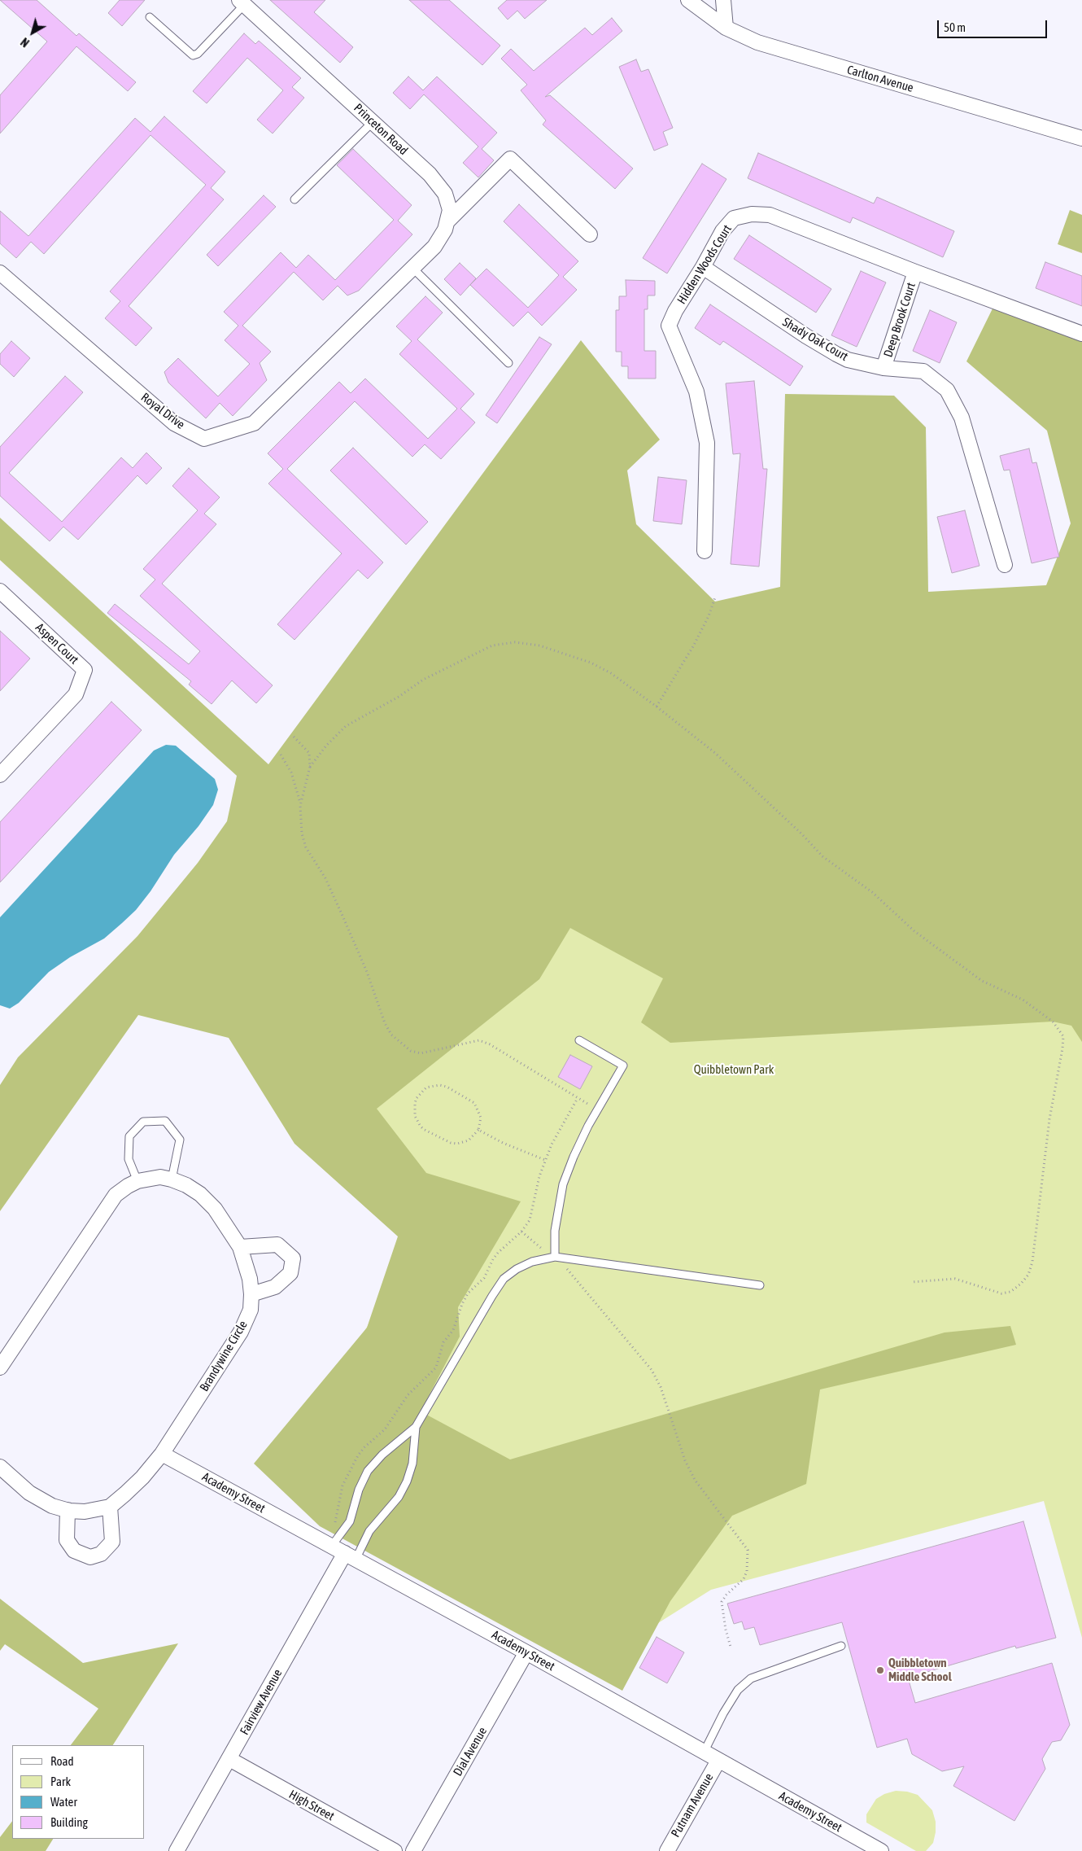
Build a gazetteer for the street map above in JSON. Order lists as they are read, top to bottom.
{
  "streets": {
    "street": [
      "Carlton Avenue",
      "Princeton Road",
      "Hidden Woods Court",
      "Deep Brook Court",
      "Shady Oak Court",
      "Royal Drive",
      "Aspen Court",
      "Brandywine Circle",
      "Academy Street",
      "Fairview Avenue",
      "Dial Avenue",
      "High Street",
      "Putnam Avenue"
    ]
  },
  "crossings": [
    ["Princeton Road", "Royal Drive"],
    ["Hidden Woods Court", "Deep Brook Court"],
    ["Hidden Woods Court", "Shady Oak Court"],
    ["Deep Brook Court", "Shady Oak Court"],
    ["Brandywine Circle", "Academy Street"],
    ["Academy Street", "Fairview Avenue"],
    ["Academy Street", "Dial Avenue"],
    ["Academy Street", "Putnam Avenue"],
    ["Fairview Avenue", "High Street"]
  ],
  "parks": ["Quibbletown Park"],
  "places": ["Quibbletown Middle School"],
  "legend": [
    "Road",
    "Park",
    "Water",
    "Building"
  ],
  "scale_bar": "50 m",
  "north": "bottom left"
}
